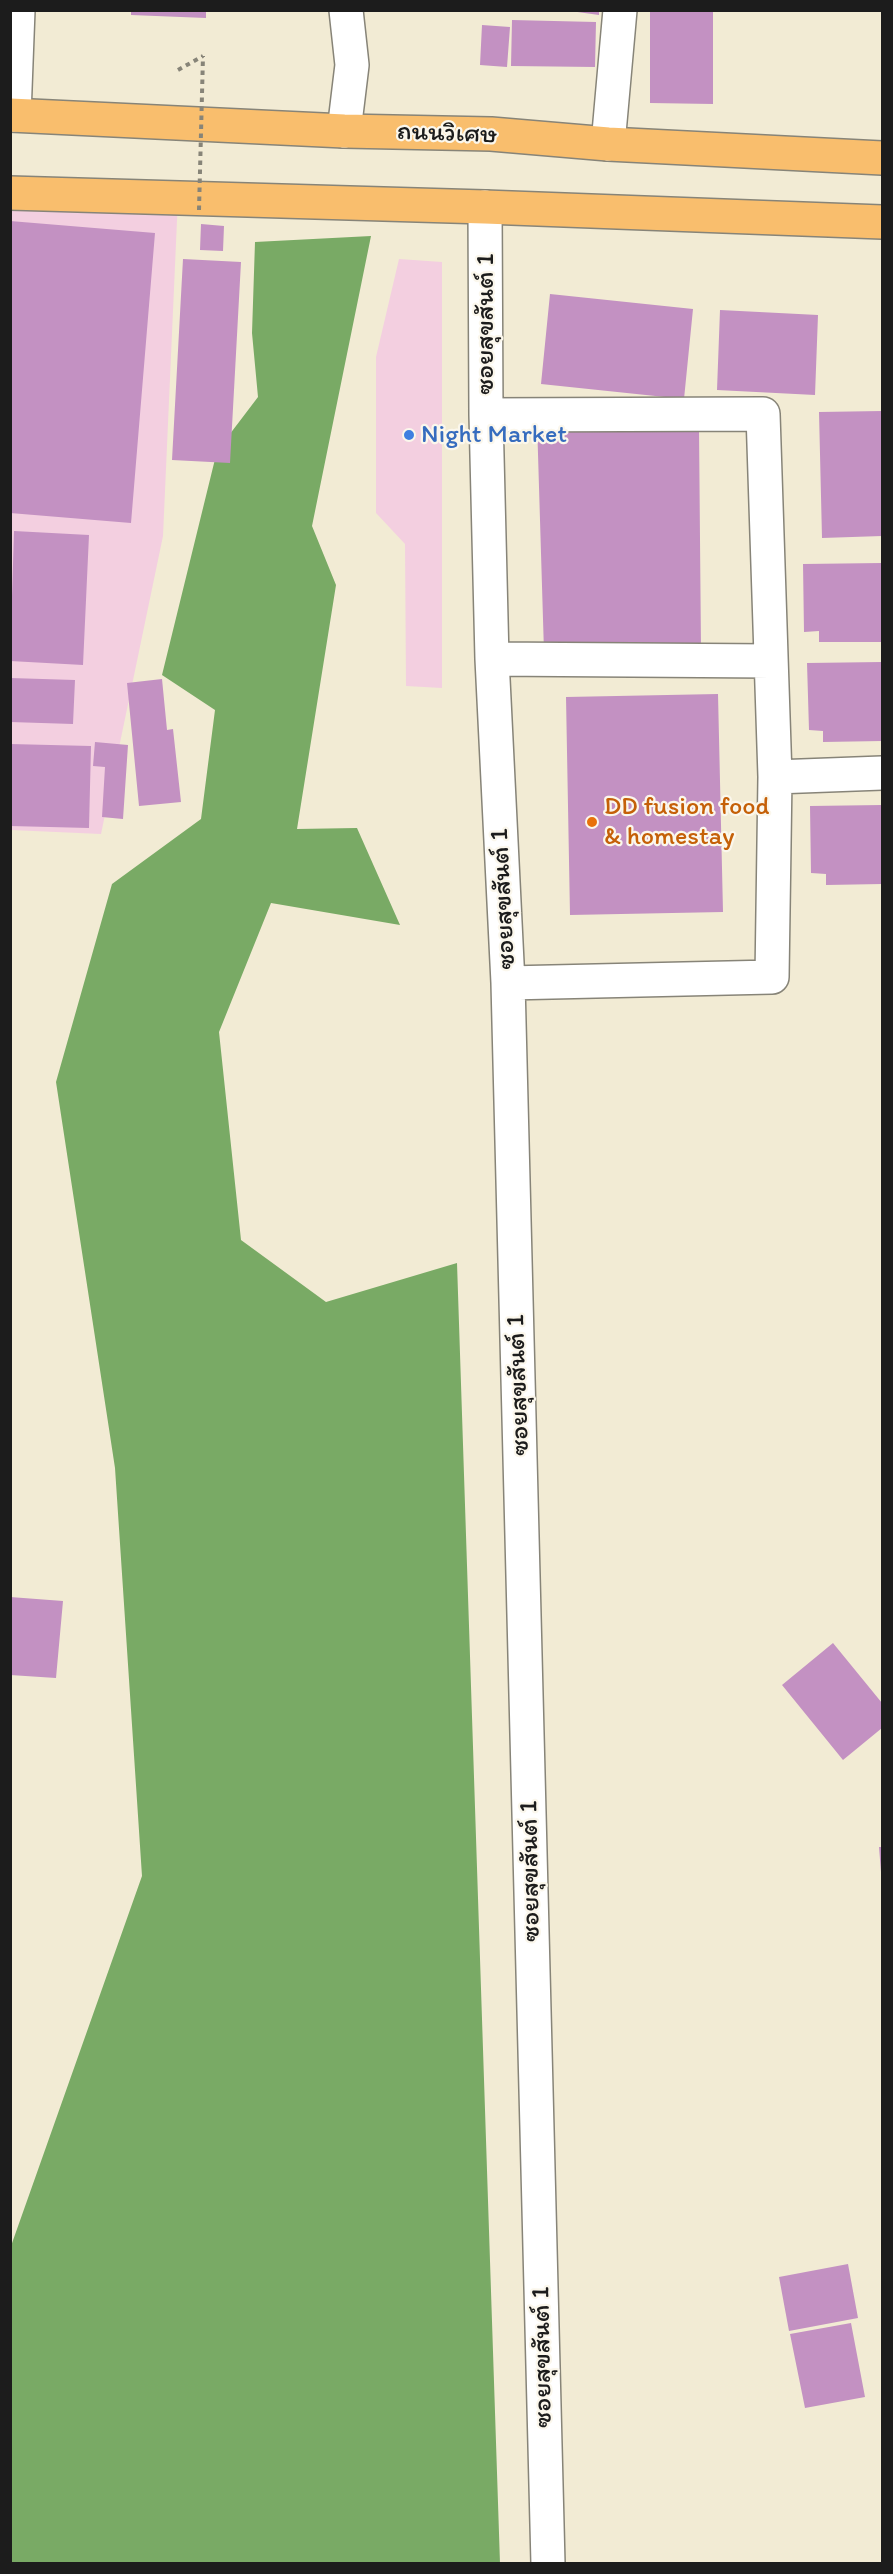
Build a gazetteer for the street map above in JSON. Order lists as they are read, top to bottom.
{
  "streets": {
    "main road": ["ถนนวิเศษ"],
    "street": ["ซอยสุขสันต์ 1"]
  },
  "places": ["Night Market", "DD fusion food & homestay"]
}
